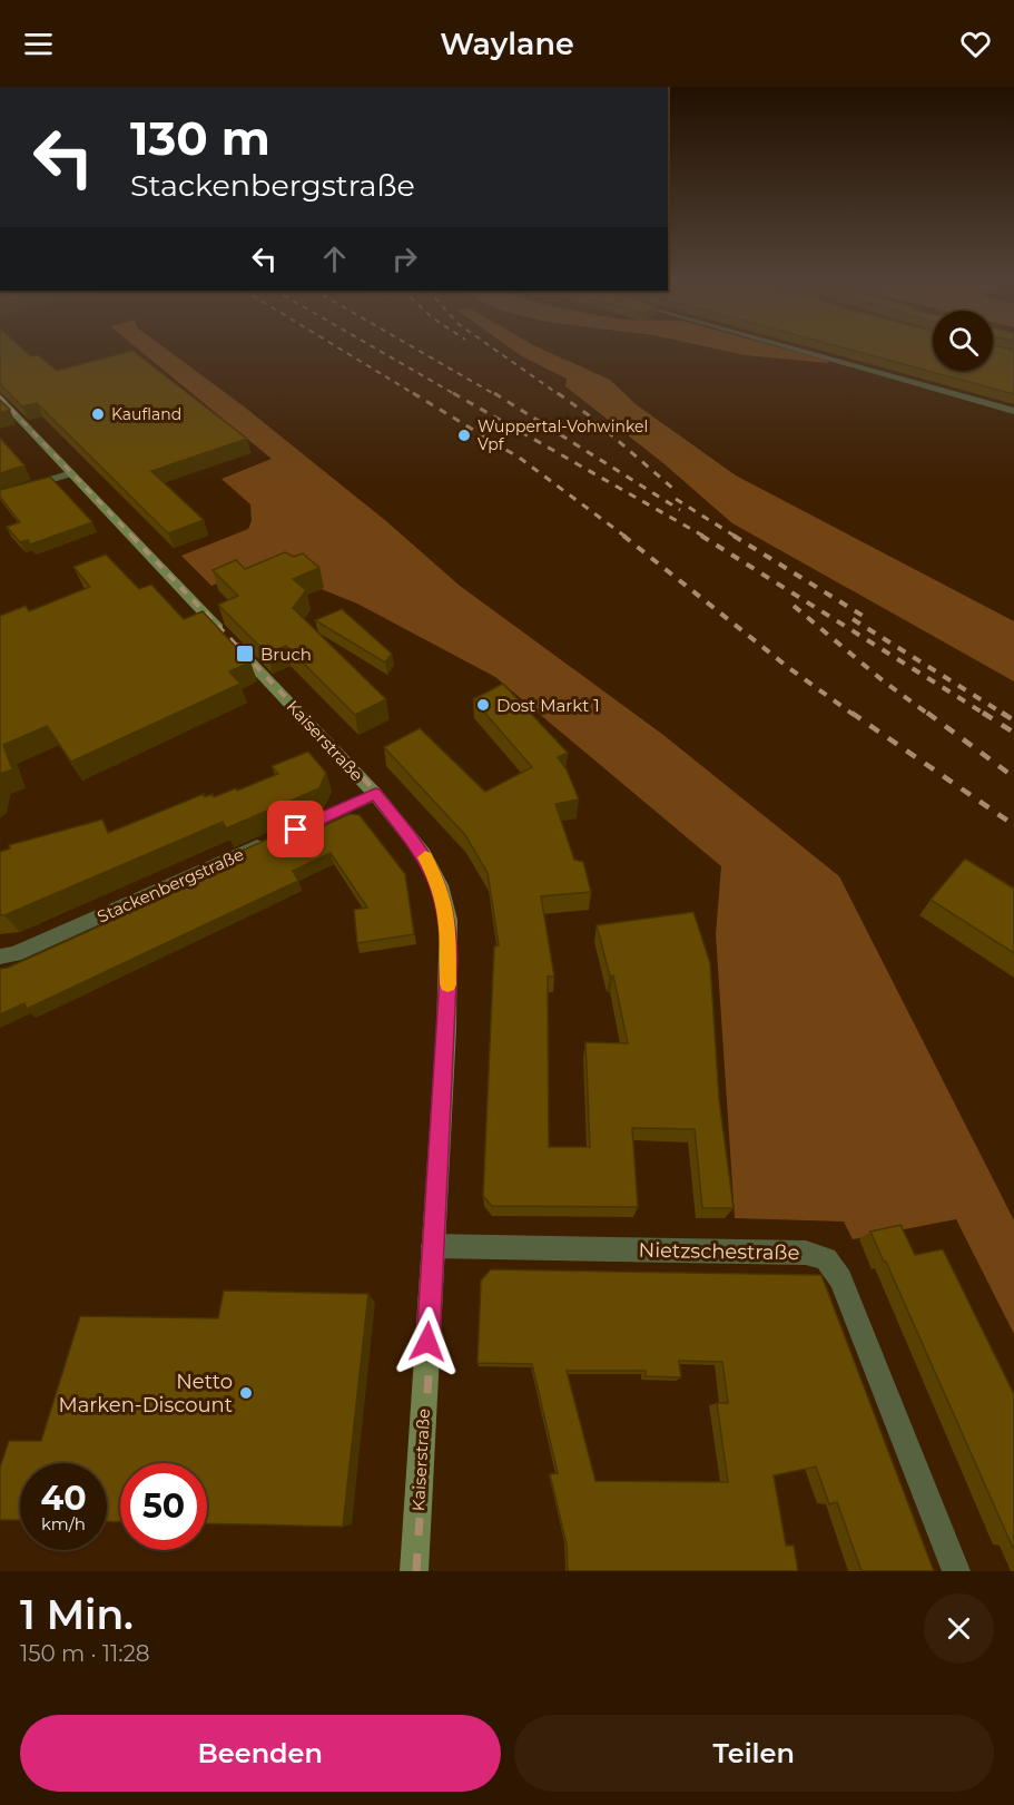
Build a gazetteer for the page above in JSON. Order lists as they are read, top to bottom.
{
  "streets": {
    "main road": ["Kaiserstraße"],
    "street": ["Stackenbergstraße", "Nietzschestraße"]
  },
  "crossings": [
    ["Kaiserstraße", "Stackenbergstraße"],
    ["Kaiserstraße", "Nietzschestraße"]
  ],
  "places": {
    "other": [
      "Kaufland",
      "Wuppertal-Vohwinkel Vpf",
      "Dost Markt 1",
      "Netto Marken-Discount"
    ],
    "transit": ["Bruch"]
  },
  "page": {
    "header": "Waylane",
    "turn": ["130 m", "Stackenbergstraße"],
    "speed": "40 km/h",
    "limit": "50",
    "heading": ["1 Min.", "150 m · 11:28"],
    "buttons": ["Beenden", "Teilen"]
  }
}
